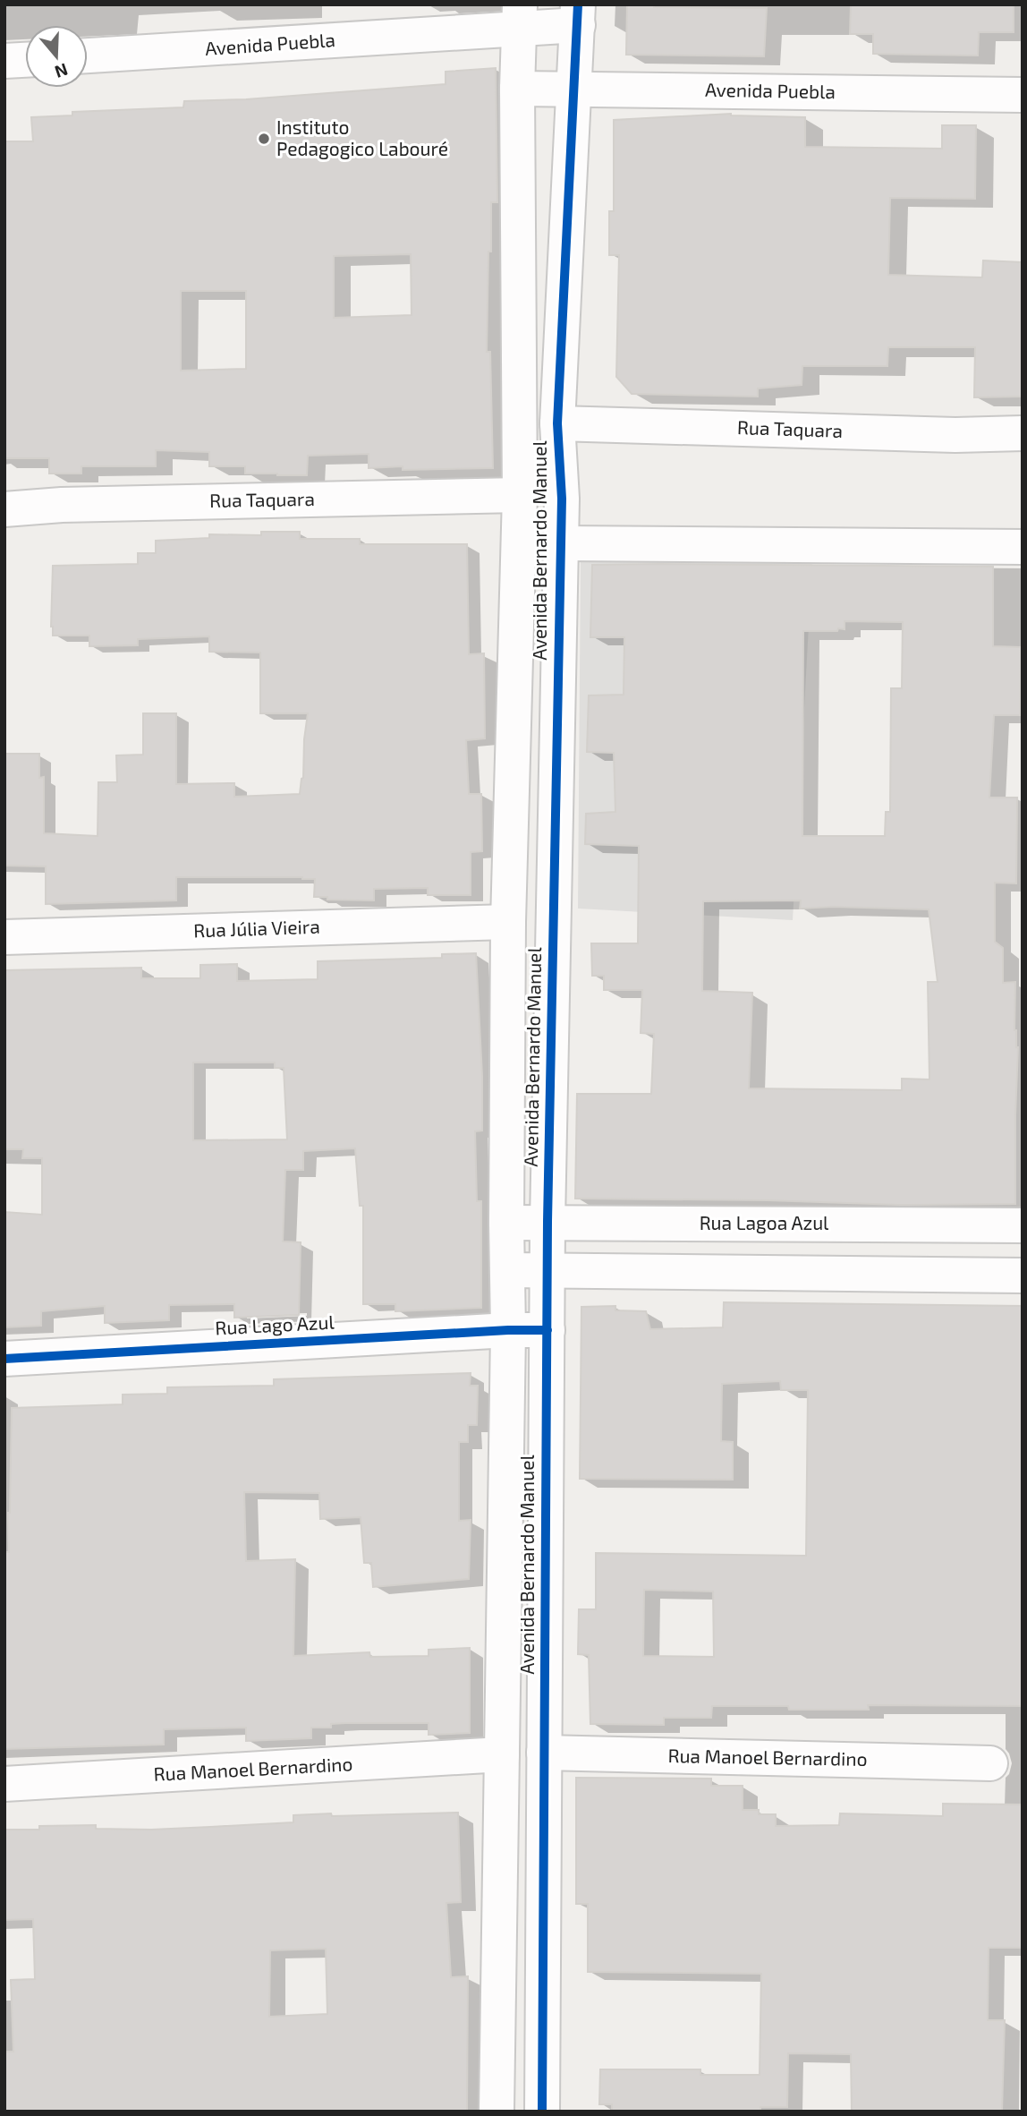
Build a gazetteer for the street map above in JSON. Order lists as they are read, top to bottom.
{
  "streets": {
    "street": [
      "Avenida Puebla",
      "Rua Taquara",
      "Avenida Bernardo Manuel",
      "Rua Júlia Vieira",
      "Rua Lagoa Azul",
      "Rua Lago Azul",
      "Rua Manoel Bernardino"
    ]
  },
  "crossings": [
    ["Avenida Puebla", "Avenida Bernardo Manuel"],
    ["Rua Taquara", "Avenida Bernardo Manuel"],
    ["Avenida Bernardo Manuel", "Rua Júlia Vieira"],
    ["Avenida Bernardo Manuel", "Rua Lagoa Azul"],
    ["Avenida Bernardo Manuel", "Rua Lago Azul"],
    ["Avenida Bernardo Manuel", "Rua Manoel Bernardino"]
  ],
  "places": ["Instituto Pedagogico Labouré"],
  "north": "bottom"
}
